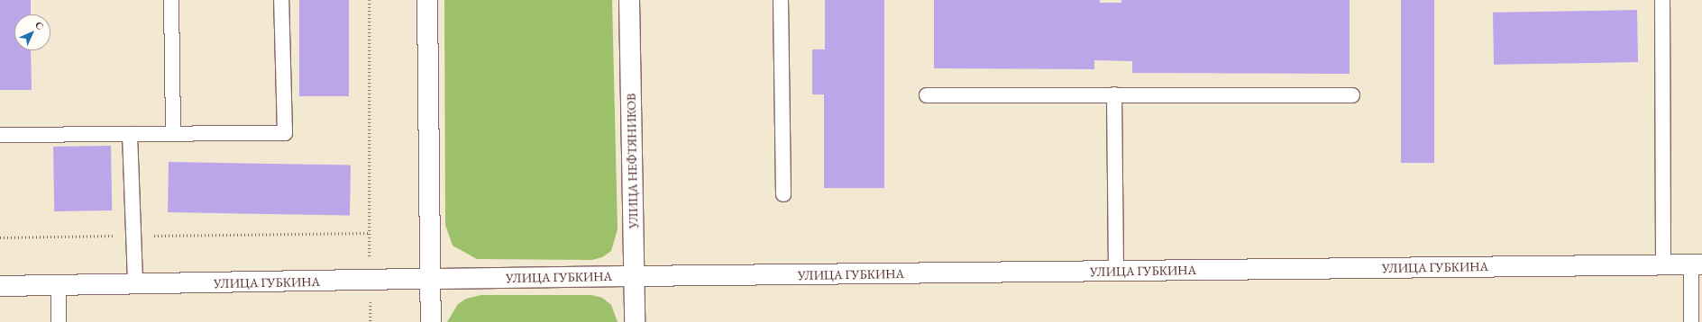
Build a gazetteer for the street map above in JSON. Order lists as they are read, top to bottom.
{
  "streets": {
    "street": ["УЛИЦА НЕФТЯНИКОВ", "УЛИЦА ГУБКИНА"]
  },
  "crossings": [
    ["УЛИЦА НЕФТЯНИКОВ", "УЛИЦА ГУБКИНА"]
  ],
  "north": "top right"
}
